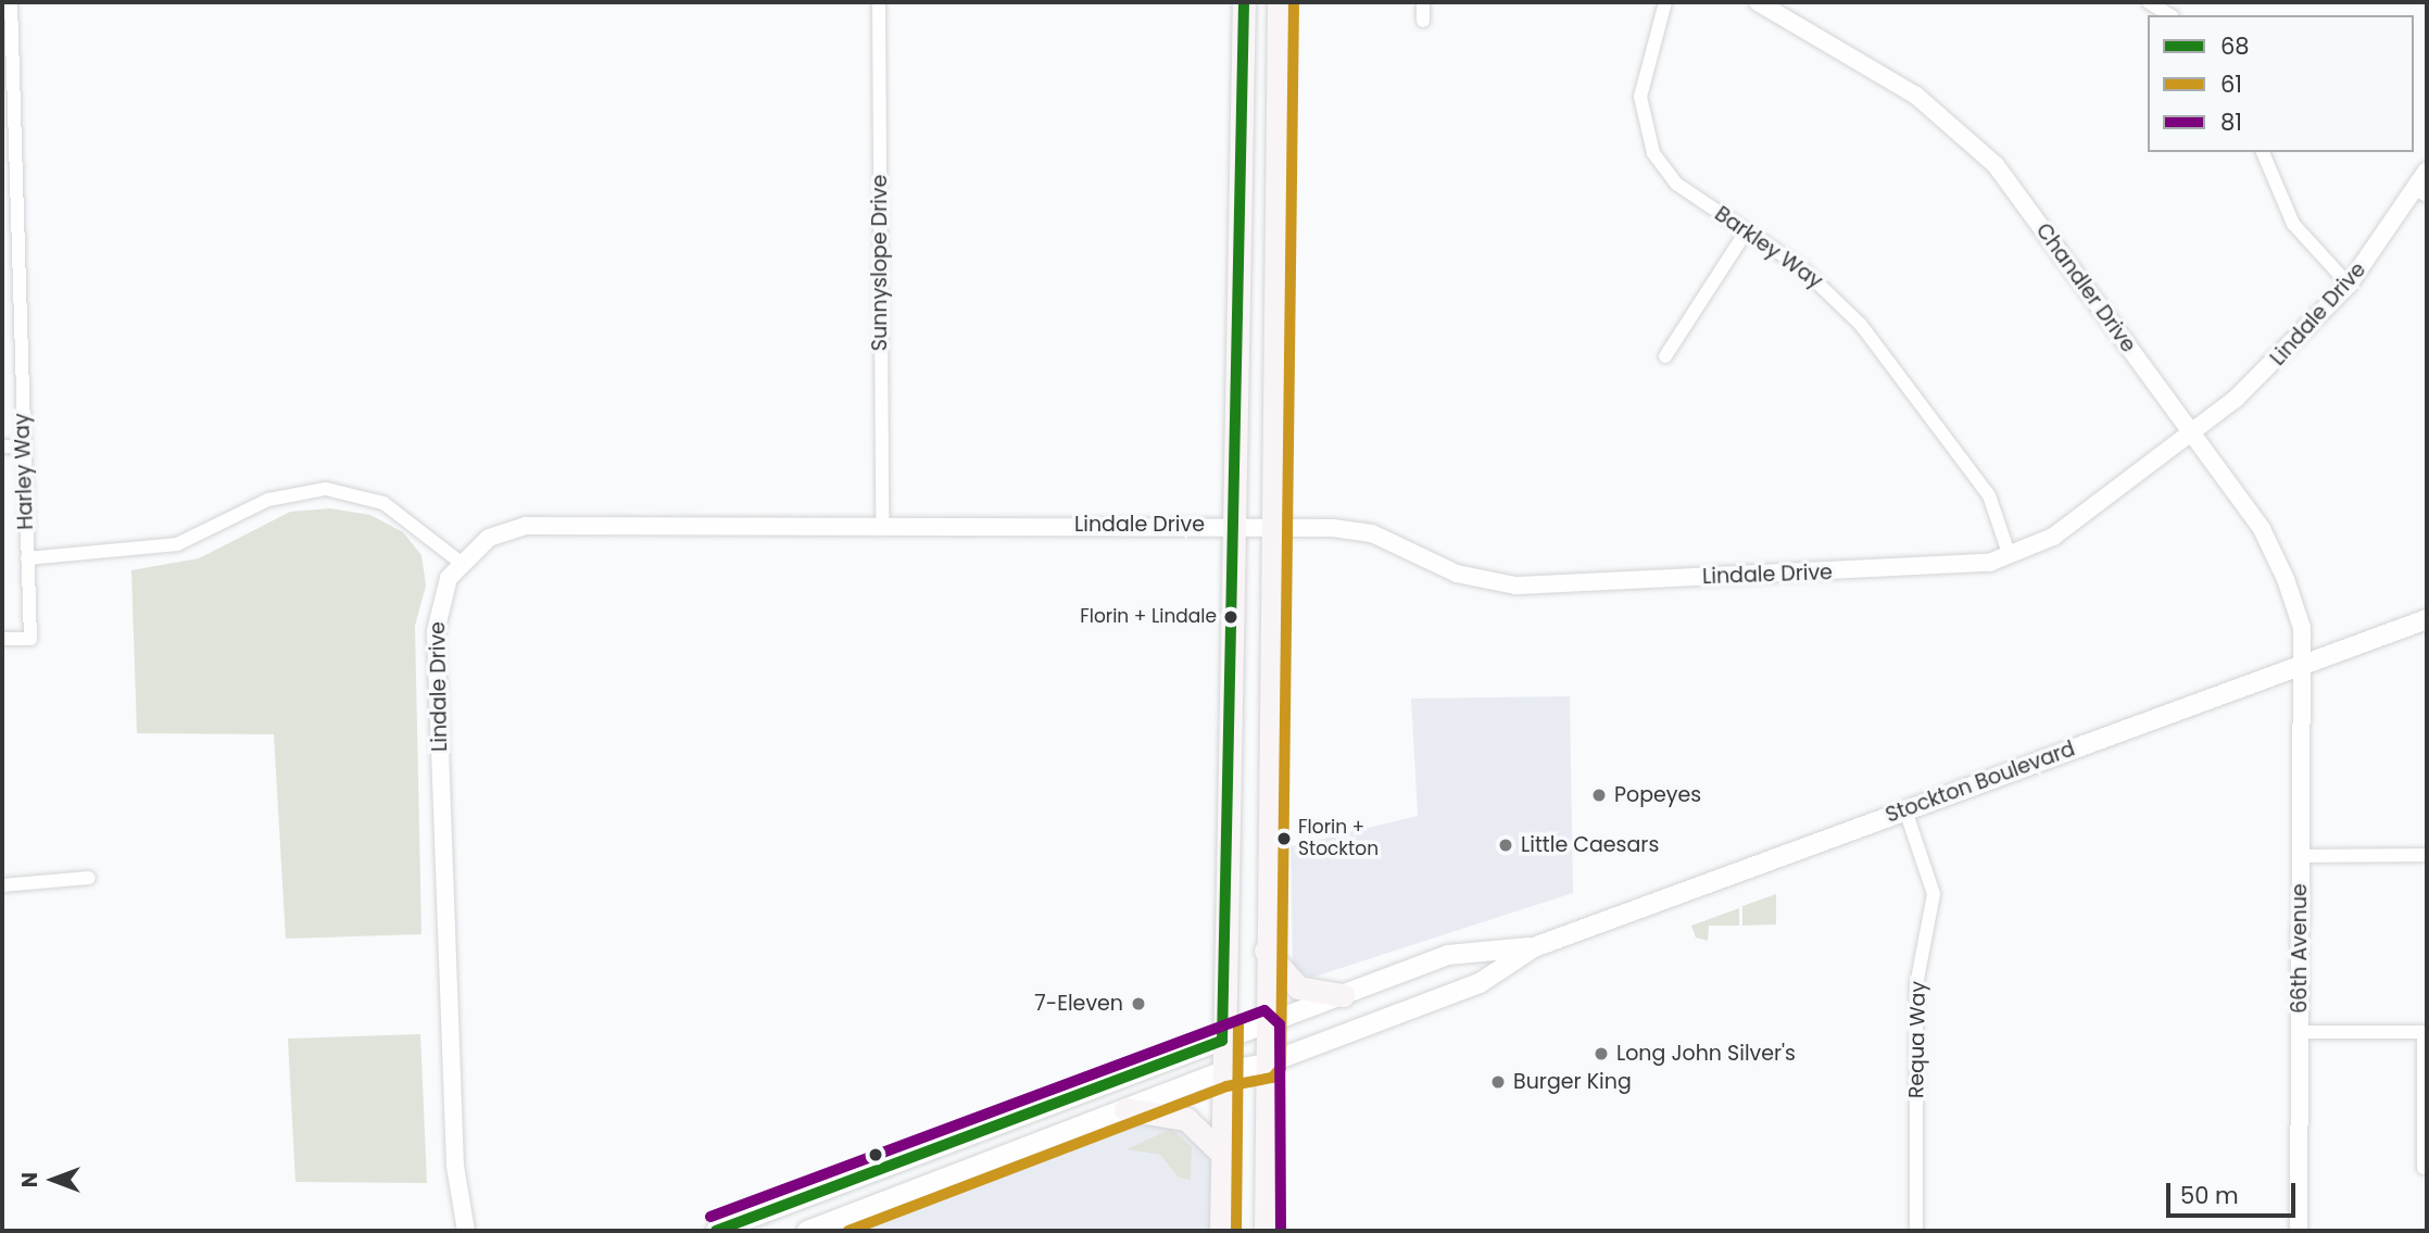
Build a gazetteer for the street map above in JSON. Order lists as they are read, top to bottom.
{
  "streets": {
    "main road": ["Stockton Boulevard"],
    "street": [
      "Barkley Way",
      "Sunnyslope Drive",
      "Chandler Drive",
      "Lindale Drive",
      "Harley Way",
      "66th Avenue",
      "Requa Way"
    ]
  },
  "crossings": [
    ["Barkley Way", "Lindale Drive"],
    ["Sunnyslope Drive", "Lindale Drive"],
    ["Chandler Drive", "Lindale Drive"],
    ["Chandler Drive", "Stockton Boulevard"],
    ["Chandler Drive", "66th Avenue"],
    ["Stockton Boulevard", "66th Avenue"],
    ["Stockton Boulevard", "Requa Way"]
  ],
  "places": [
    "Florin + Lindale",
    "Popeyes",
    "Florin + Stockton",
    "Little Caesars",
    "7-Eleven",
    "Long John Silver's",
    "Burger King"
  ],
  "lines": ["transit line 68", "transit line 61", "transit line 81"],
  "legend": ["68", "61", "81"],
  "scale_bar": "50 m",
  "north": "left"
}
